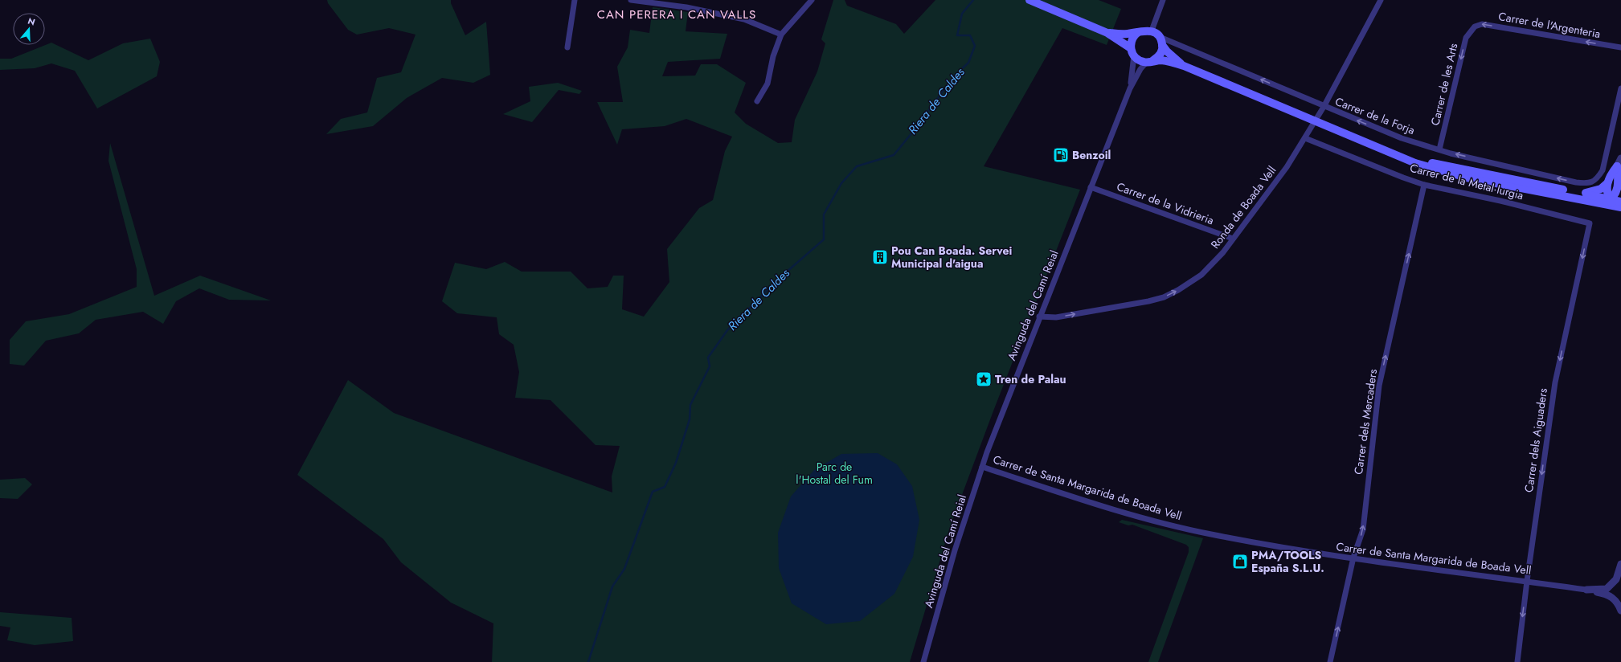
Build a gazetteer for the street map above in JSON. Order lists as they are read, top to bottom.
{
  "streets": {
    "street": [
      "Carrer de l'Argenteria",
      "Carrer de les Arts",
      "Carrer de la Forja",
      "Carrer de la Metal·lurgia",
      "Carrer de la Vidrieria",
      "Ronda de Boada Vell",
      "Avinguda del Camí Reial",
      "Carrer dels Mercaders",
      "Carrer dels Aiguaders",
      "Carrer de Santa Margarida de Boada Vell"
    ]
  },
  "crossings": [
    ["Carrer de l'Argenteria", "Carrer de les Arts"],
    ["Carrer de les Arts", "Carrer de la Forja"],
    ["Carrer de la Forja", "Ronda de Boada Vell"],
    ["Carrer de la Forja", "Avinguda del Camí Reial"],
    ["Carrer de la Metal·lurgia", "Ronda de Boada Vell"],
    ["Carrer de la Metal·lurgia", "Carrer dels Mercaders"],
    ["Carrer de la Metal·lurgia", "Carrer dels Aiguaders"],
    ["Carrer de la Vidrieria", "Ronda de Boada Vell"],
    ["Carrer de la Vidrieria", "Avinguda del Camí Reial"],
    ["Ronda de Boada Vell", "Avinguda del Camí Reial"],
    ["Avinguda del Camí Reial", "Carrer de Santa Margarida de Boada Vell"],
    ["Carrer dels Mercaders", "Carrer de Santa Margarida de Boada Vell"],
    ["Carrer dels Aiguaders", "Carrer de Santa Margarida de Boada Vell"]
  ],
  "one_way": [
    "Carrer de l'Argenteria",
    "Carrer de les Arts",
    "Carrer de la Forja",
    "Ronda de Boada Vell",
    "Carrer dels Mercaders",
    "Carrer dels Aiguaders"
  ],
  "districts": ["CAN PERERA I CAN VALLS"],
  "water": ["Riera de Caldes"],
  "parks": ["Parc de l'Hostal del Fum"],
  "places": {
    "fuel station": ["Benzoil"],
    "building": ["Pou Can Boada. Servei Municipal d'aigua"],
    "place": ["Tren de Palau"],
    "shop": ["PMA/TOOLS España S.L.U."]
  },
  "north": "top"
}
